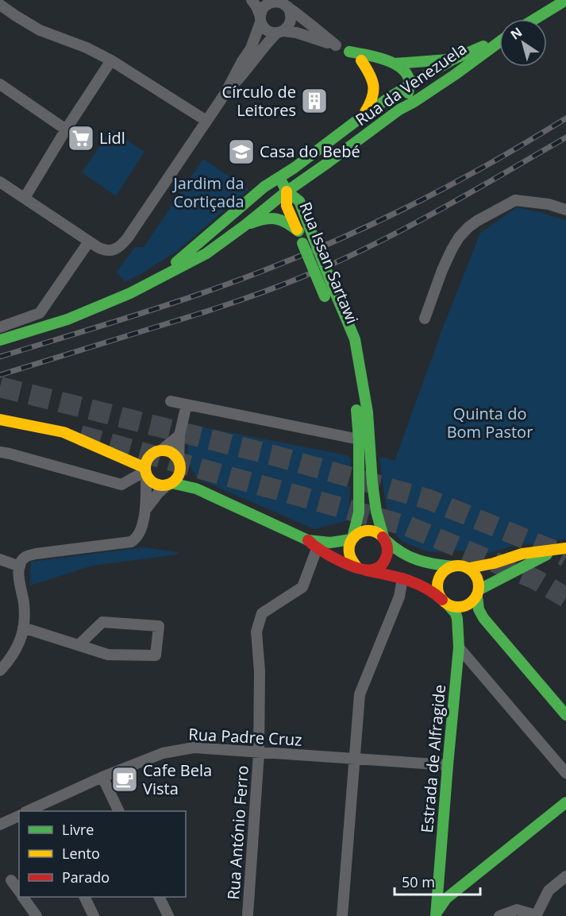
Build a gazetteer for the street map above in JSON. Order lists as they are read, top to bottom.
{
  "streets": {
    "street": [
      "Rua da Venezuela",
      "Rua Issan Sartawi",
      "Rua Padre Cruz",
      "Estrada de Alfragide",
      "Rua António Ferro"
    ]
  },
  "crossings": [
    ["Rua da Venezuela", "Rua Issan Sartawi"],
    ["Rua Padre Cruz", "Estrada de Alfragide"],
    ["Rua Padre Cruz", "Rua António Ferro"]
  ],
  "parks": ["Jardim da Cortiçada", "Quinta do Bom Pastor"],
  "places": {
    "building": ["Círculo de Leitores"],
    "supermarket": ["Lidl"],
    "school or university": ["Casa do Bebé"],
    "cafe": ["Cafe Bela Vista"]
  },
  "legend": ["Livre", "Lento", "Parado"],
  "scale_bar": "50 m",
  "north": "top left"
}
